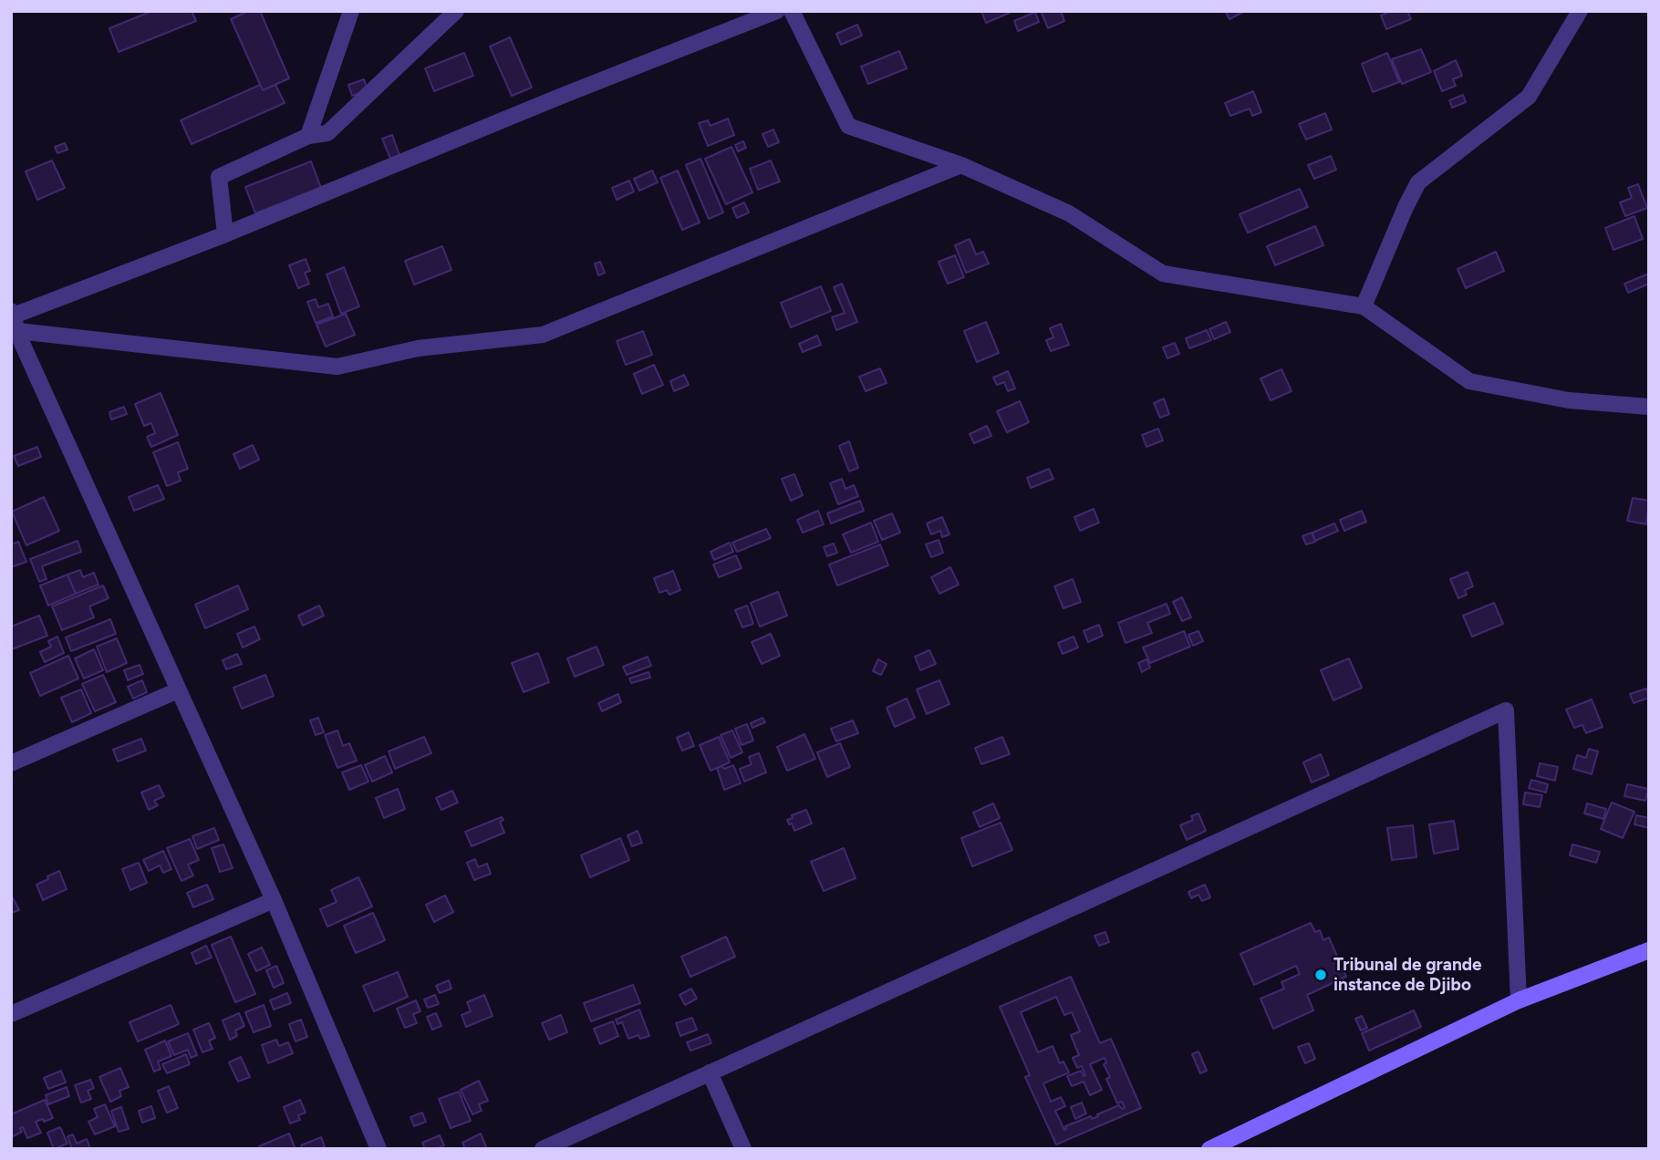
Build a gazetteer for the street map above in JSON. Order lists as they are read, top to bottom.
{
  "places": ["Tribunal de grande instance de Djibo"]
}
